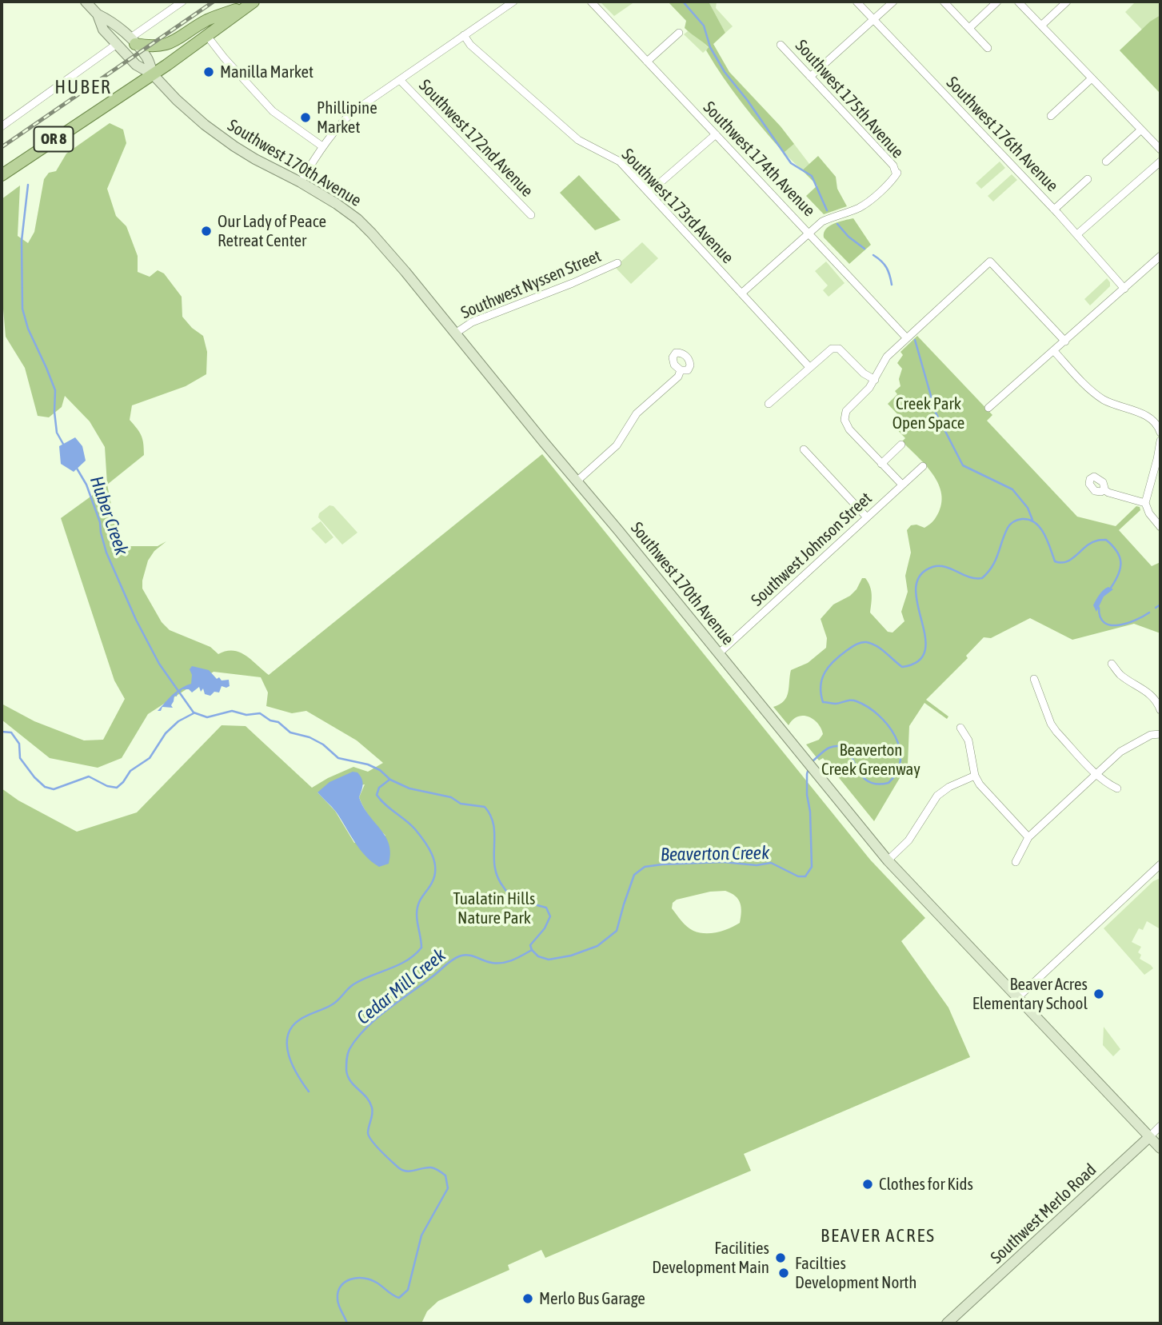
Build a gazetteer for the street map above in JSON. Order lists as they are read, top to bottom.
{
  "streets": {
    "main road": ["OR 8", "Southwest 170th Avenue", "Southwest Merlo Road"],
    "street": [
      "Southwest 175th Avenue",
      "Southwest 176th Avenue",
      "Southwest 172nd Avenue",
      "Southwest 174th Avenue",
      "Southwest 173rd Avenue",
      "Southwest Nyssen Street",
      "Southwest Johnson Street"
    ]
  },
  "crossings": [
    ["Southwest 175th Avenue", "Southwest 174th Avenue"],
    ["OR 8", "Southwest 170th Avenue"],
    ["Southwest 170th Avenue", "Southwest Nyssen Street"],
    ["Southwest 170th Avenue", "Southwest Johnson Street"],
    ["Southwest 170th Avenue", "Southwest Merlo Road"]
  ],
  "districts": ["HUBER", "BEAVER ACRES"],
  "water": ["Huber Creek", "Beaverton Creek", "Cedar Mill Creek"],
  "parks": ["Creek Park Open Space", "Beaverton Creek Greenway", "Tualatin Hills Nature Park"],
  "places": [
    "Manilla Market",
    "Phillipine Market",
    "Our Lady of Peace Retreat Center",
    "Beaver Acres Elementary School",
    "Clothes for Kids",
    "Facilities Development Main",
    "Facilties Development North",
    "Merlo Bus Garage"
  ]
}
